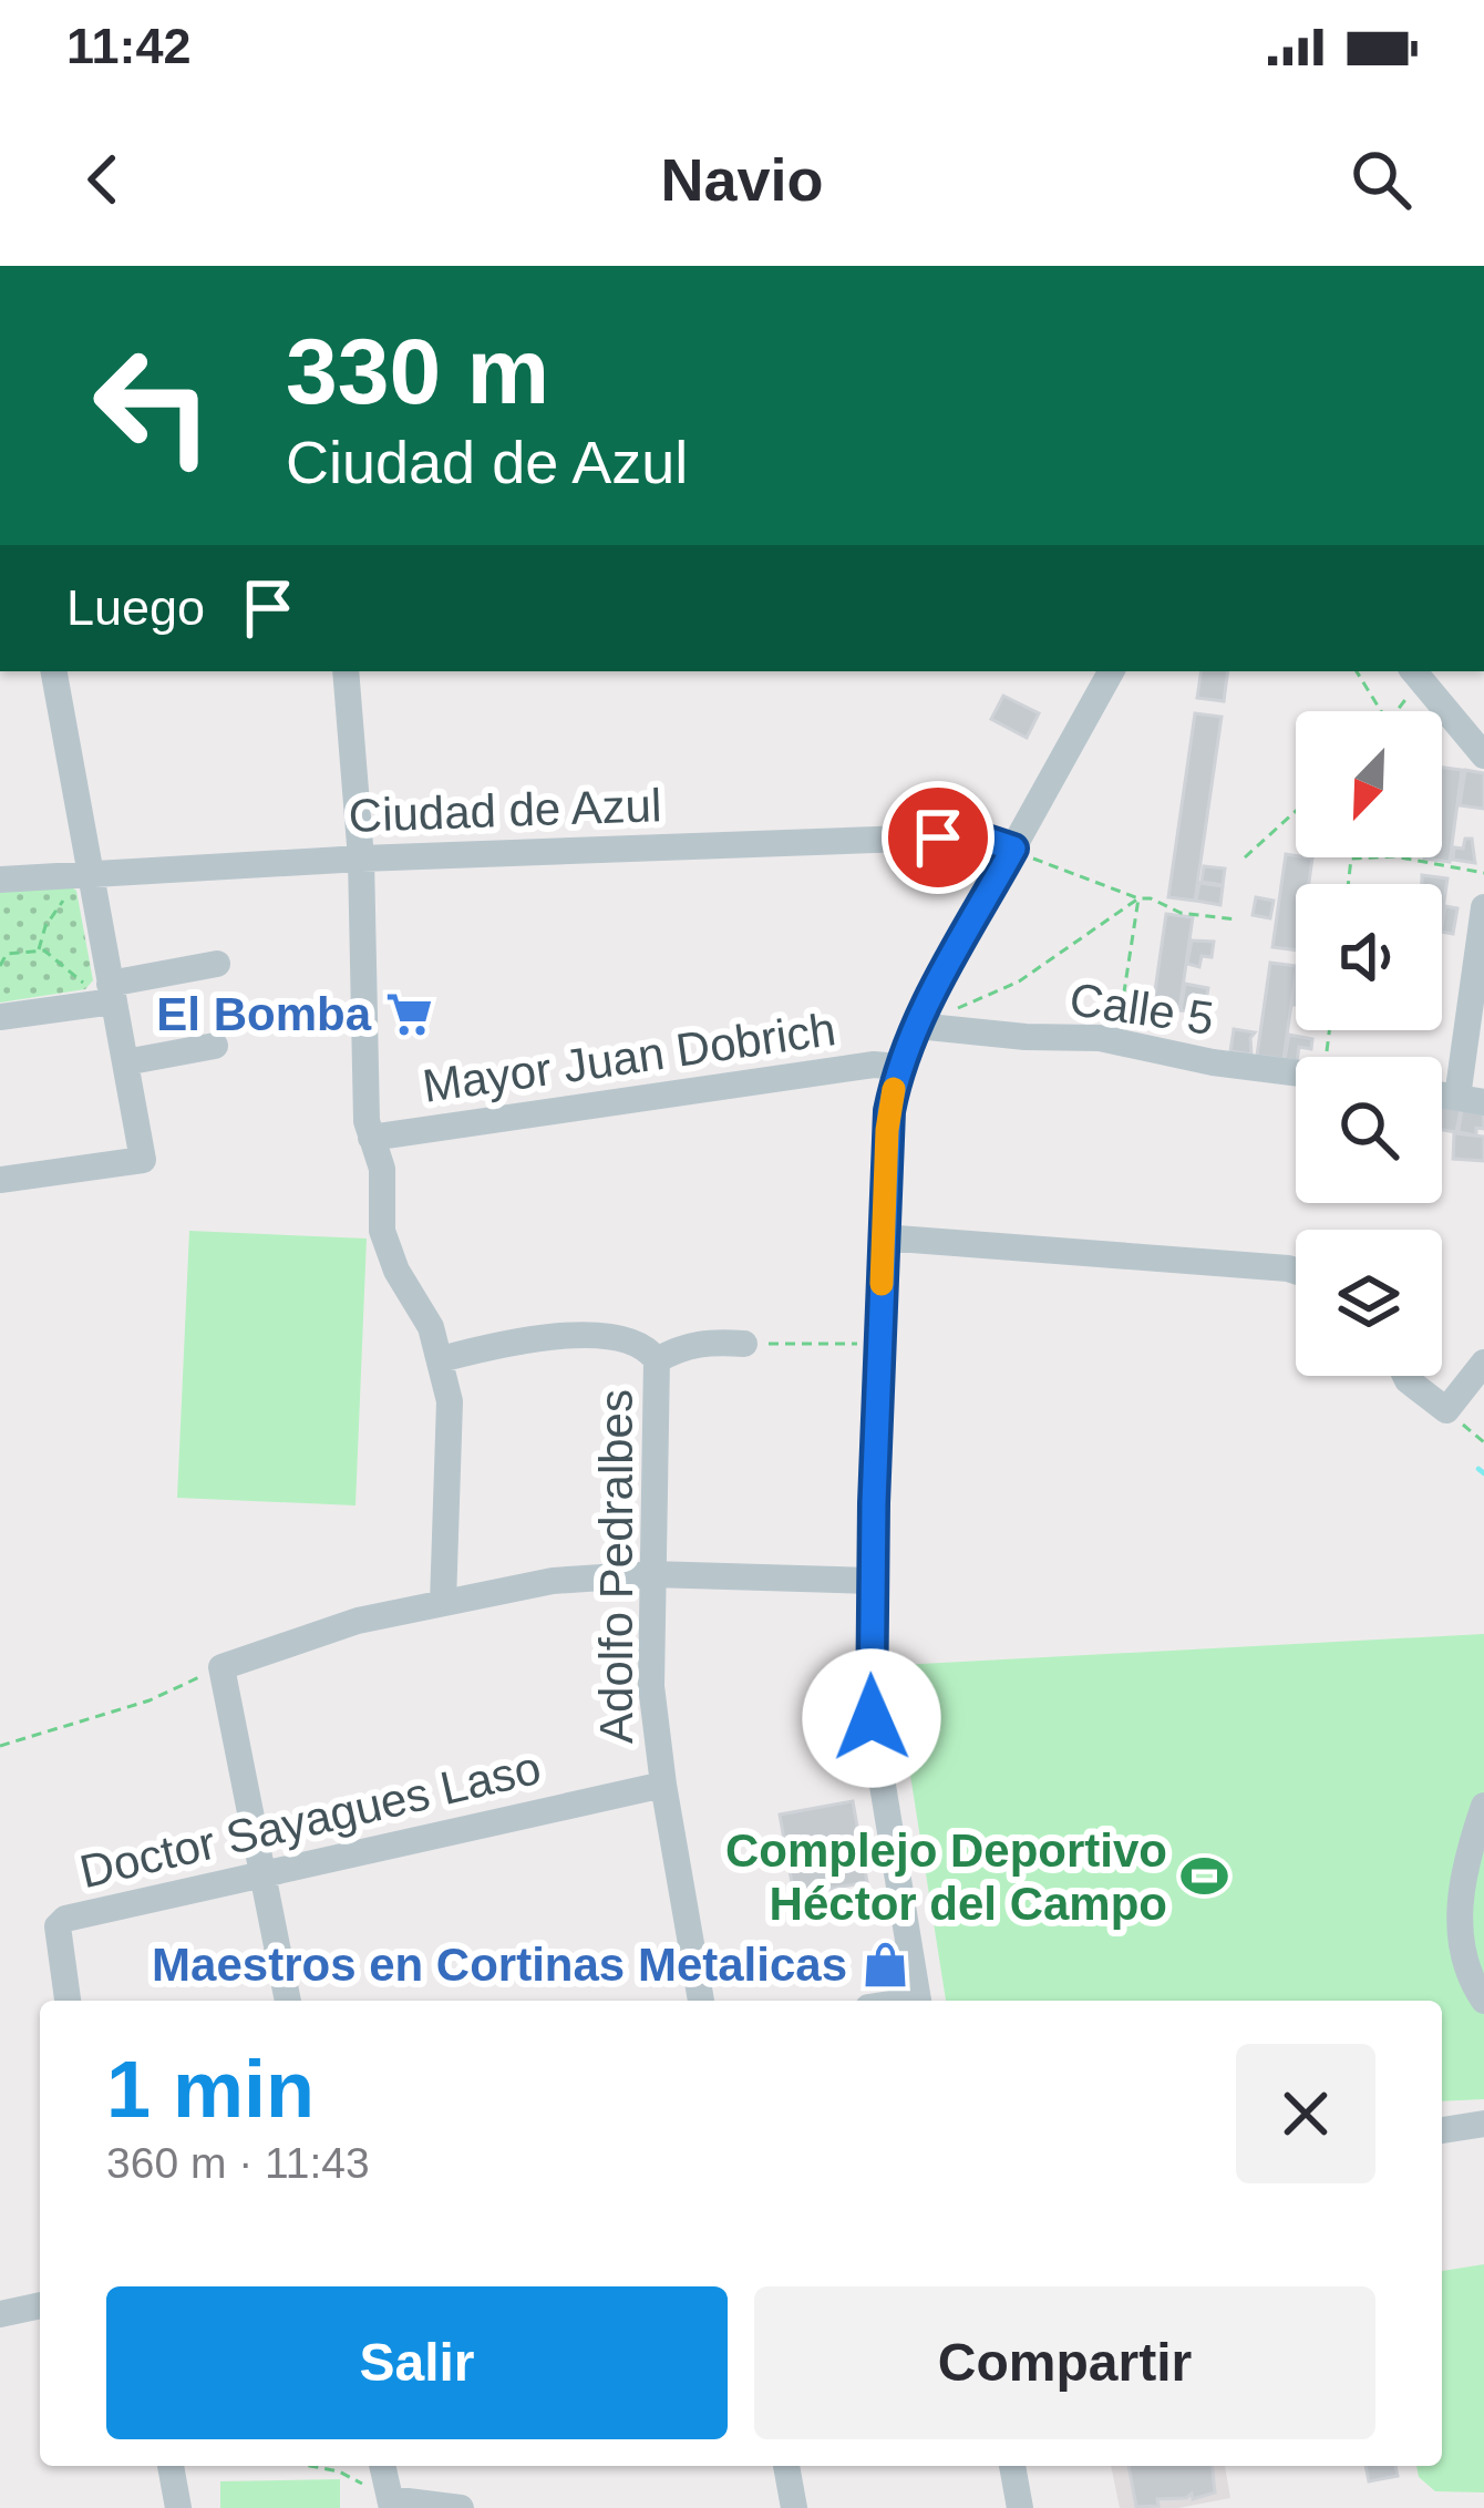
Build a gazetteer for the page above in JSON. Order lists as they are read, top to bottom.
{
  "streets": {
    "street": [
      "Ciudad de Azul",
      "Calle 5",
      "Mayor Juan Dobrich",
      "Adolfo Pedralbes",
      "Doctor Sayagues Laso"
    ]
  },
  "crossings": [
    ["Adolfo Pedralbes", "Doctor Sayagues Laso"]
  ],
  "places": {
    "supermarket": ["El Bomba"],
    "sports": ["Complejo Deportivo Héctor del Campo"],
    "shop": ["Maestros en Cortinas Metalicas"]
  },
  "north": "bottom left",
  "page": {
    "status": "11:42",
    "header": "Navio",
    "turn": ["330 m", "Ciudad de Azul"],
    "then": "Luego",
    "heading": ["1 min", "360 m · 11:43"],
    "buttons": ["Salir", "Compartir"]
  }
}
